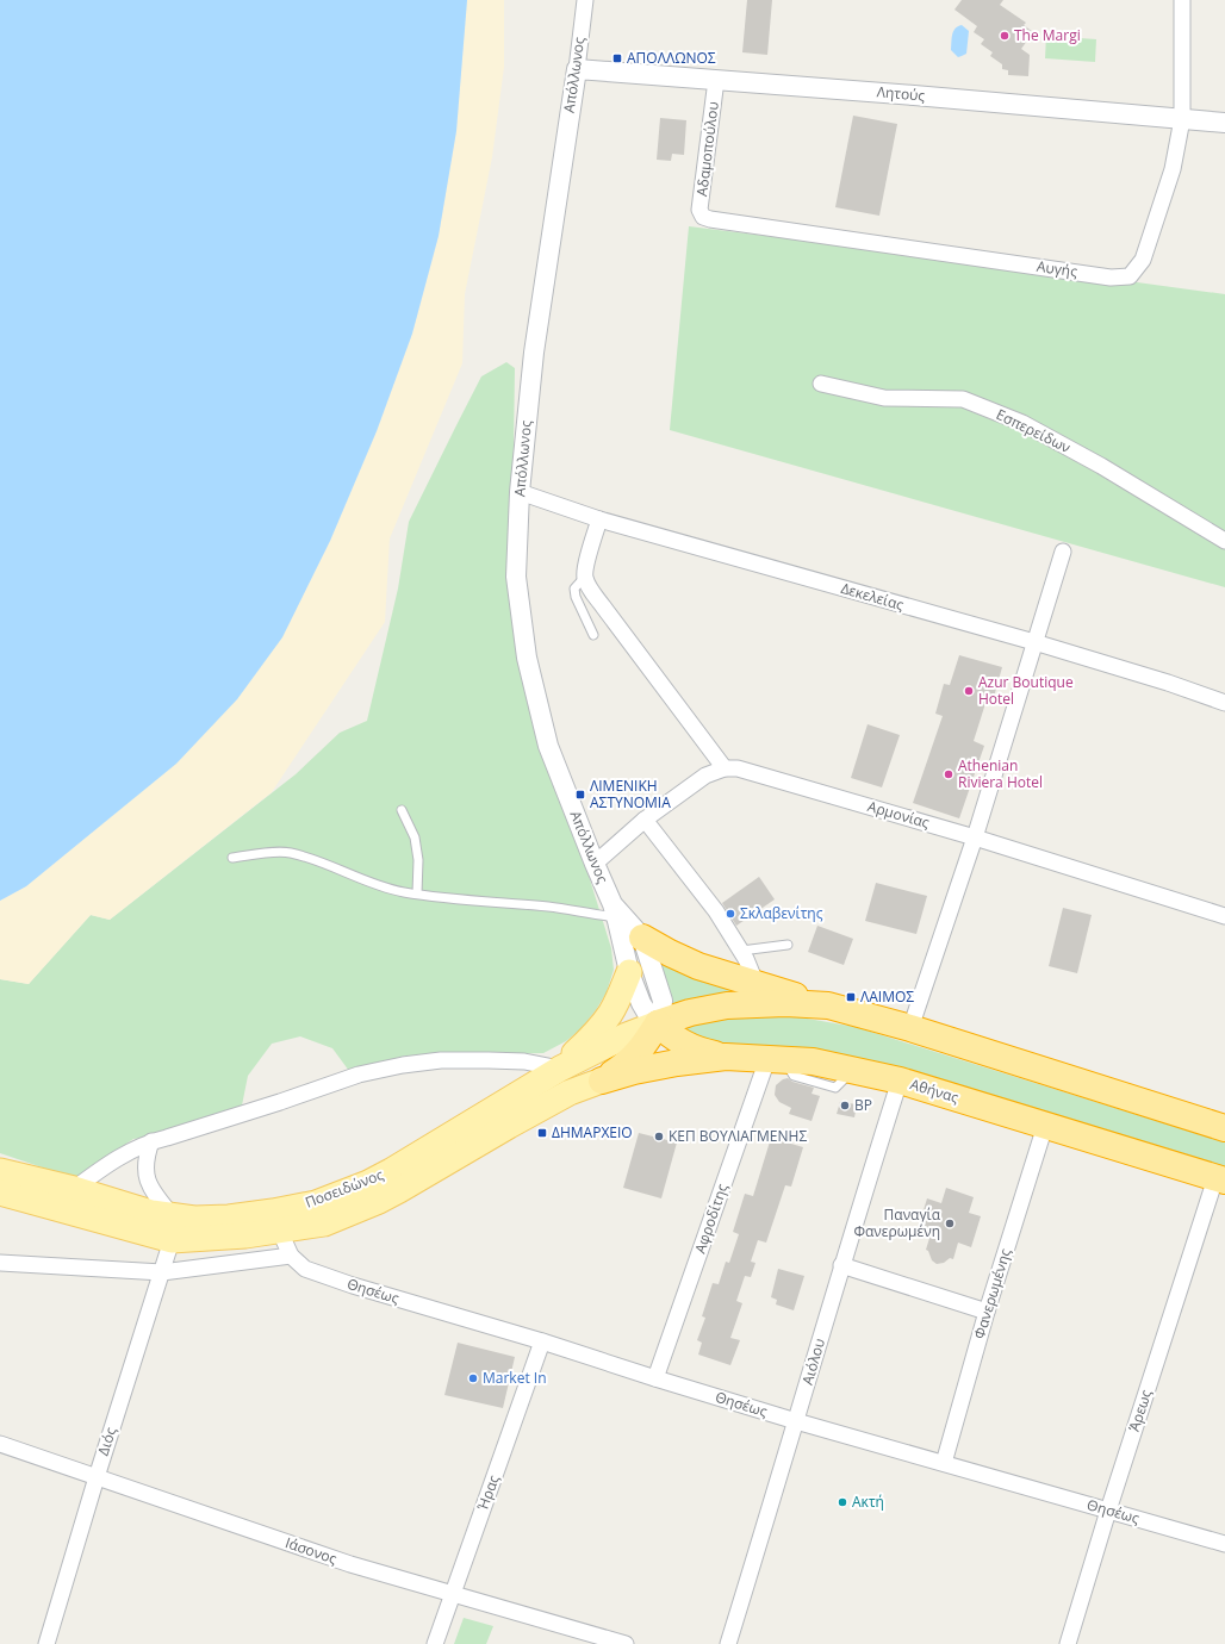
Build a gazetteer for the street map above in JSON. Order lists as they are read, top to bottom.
{
  "streets": {
    "highway": ["Αθήνας", "Ποσειδώνος"],
    "street": [
      "Απόλλωνος",
      "Λητούς",
      "Αδαμοπούλου",
      "Αυγής",
      "Εσπερείδων",
      "Δεκελείας",
      "Αρμονίας",
      "Αφροδίτης",
      "Θησέως",
      "Φανερωμένης",
      "Αιόλου",
      "Άρεως",
      "Διός",
      "Ήρας",
      "Ιάσονος"
    ]
  },
  "crossings": [
    ["Απόλλωνος", "Λητούς"],
    ["Απόλλωνος", "Δεκελείας"],
    ["Απόλλωνος", "Αρμονίας"],
    ["Λητούς", "Αδαμοπούλου"],
    ["Λητούς", "Αυγής"],
    ["Αδαμοπούλου", "Αυγής"],
    ["Αθήνας", "Ποσειδώνος"],
    ["Αθήνας", "Αφροδίτης"],
    ["Αθήνας", "Φανερωμένης"],
    ["Αθήνας", "Αιόλου"],
    ["Αθήνας", "Άρεως"],
    ["Ποσειδώνος", "Θησέως"],
    ["Ποσειδώνος", "Διός"],
    ["Αφροδίτης", "Θησέως"],
    ["Θησέως", "Φανερωμένης"],
    ["Θησέως", "Αιόλου"],
    ["Θησέως", "Άρεως"],
    ["Θησέως", "Ήρας"],
    ["Διός", "Ιάσονος"],
    ["Ήρας", "Ιάσονος"]
  ],
  "places": {
    "other": [
      "The Margi",
      "Azur Boutique Hotel",
      "Athenian Riviera Hotel",
      "Σκλαβενίτης",
      "BP",
      "ΚΕΠ ΒΟΥΛΙΑΓΜΕΝΗΣ",
      "Παναγία Φανερωμένη",
      "Market In",
      "Ακτή"
    ],
    "transit": [
      "ΑΠΟΛΛΩΝΟΣ",
      "ΛΙΜΕΝΙΚΗ ΑΣΤΥΝΟΜΙΑ",
      "ΛΑΙΜΟΣ",
      "ΔΗΜΑΡΧΕΙΟ"
    ]
  }
}
